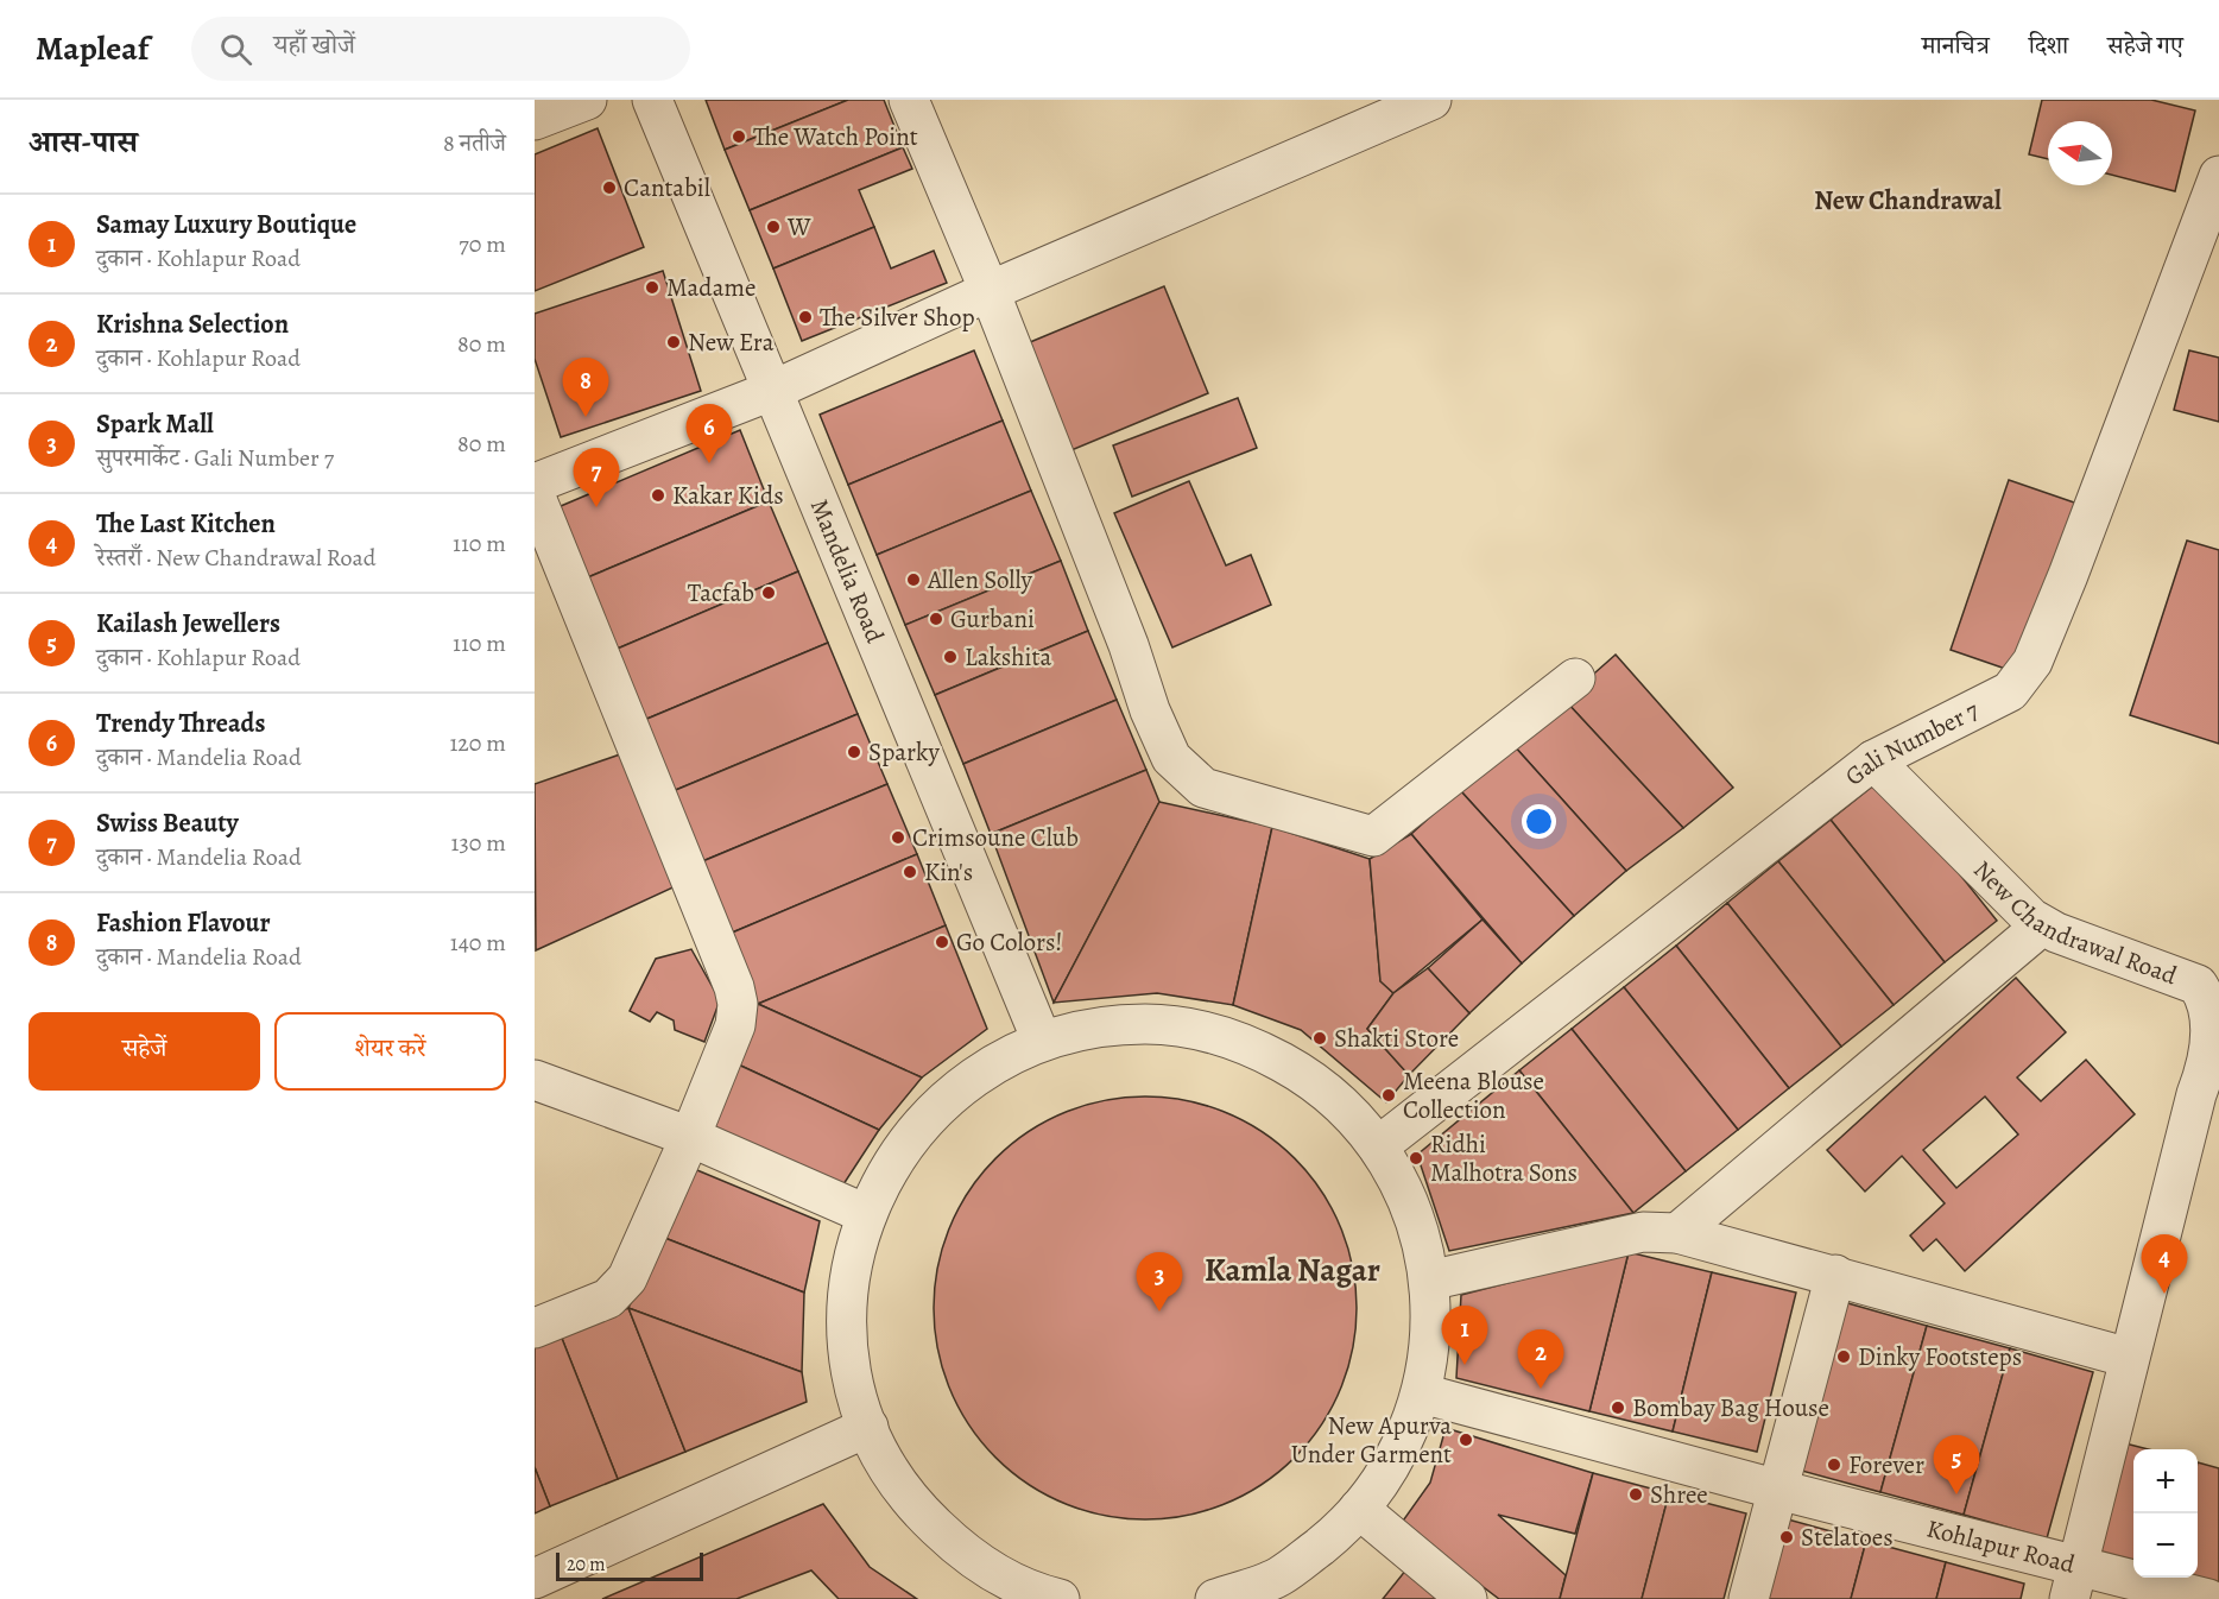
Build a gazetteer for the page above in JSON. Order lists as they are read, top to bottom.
{
  "streets": {
    "street": [
      "Mandelia Road",
      "Gali Number 7",
      "New Chandrawal Road",
      "Kohlapur Road"
    ]
  },
  "crossings": [
    ["Gali Number 7", "New Chandrawal Road"],
    ["New Chandrawal Road", "Kohlapur Road"]
  ],
  "districts": ["New Chandrawal", "Kamla Nagar"],
  "places": [
    "The Watch Point",
    "Cantabil",
    "W",
    "Madame",
    "The Silver Shop",
    "New Era",
    "Kakar Kids",
    "Allen Solly",
    "Tacfab",
    "Gurbani",
    "Lakshita",
    "Sparky",
    "Crimsoune Club",
    "Kin's",
    "Go Colors!",
    "Shakti Store",
    "Meena Blouse Collection",
    "Ridhi Malhotra Sons",
    "Dinky Footsteps",
    "Bombay Bag House",
    "New Apurva Under Garment",
    "Forever",
    "Shree",
    "Stelatoes"
  ],
  "scale_bar": "20 m",
  "north": "left",
  "page": {
    "header": "Mapleaf",
    "search": "यहाँ खोजें",
    "nav": ["मानचित्र", "दिशा", "सहेजे गए"],
    "heading": ["आस-पास", "8 नतीजे"],
    "list": [
      {
        "mark": "1",
        "name": "Samay Luxury Boutique",
        "note": "दुकान · Kohlapur Road",
        "value": "70 m"
      },
      {
        "mark": "2",
        "name": "Krishna Selection",
        "note": "दुकान · Kohlapur Road",
        "value": "80 m"
      },
      {
        "mark": "3",
        "name": "Spark Mall",
        "note": "सुपरमार्केट · Gali Number 7",
        "value": "80 m"
      },
      {
        "mark": "4",
        "name": "The Last Kitchen",
        "note": "रेस्तराँ · New Chandrawal Road",
        "value": "110 m"
      },
      {
        "mark": "5",
        "name": "Kailash Jewellers",
        "note": "दुकान · Kohlapur Road",
        "value": "110 m"
      },
      {
        "mark": "6",
        "name": "Trendy Threads",
        "note": "दुकान · Mandelia Road",
        "value": "120 m"
      },
      {
        "mark": "7",
        "name": "Swiss Beauty",
        "note": "दुकान · Mandelia Road",
        "value": "130 m"
      },
      {
        "mark": "8",
        "name": "Fashion Flavour",
        "note": "दुकान · Mandelia Road",
        "value": "140 m"
      }
    ],
    "pins": [
      "8",
      "6",
      "7",
      "4",
      "3",
      "1",
      "2",
      "5"
    ],
    "buttons": ["सहेजें", "शेयर करें"],
    "map_buttons": ["+", "−"],
    "scale": "20 m"
  }
}
